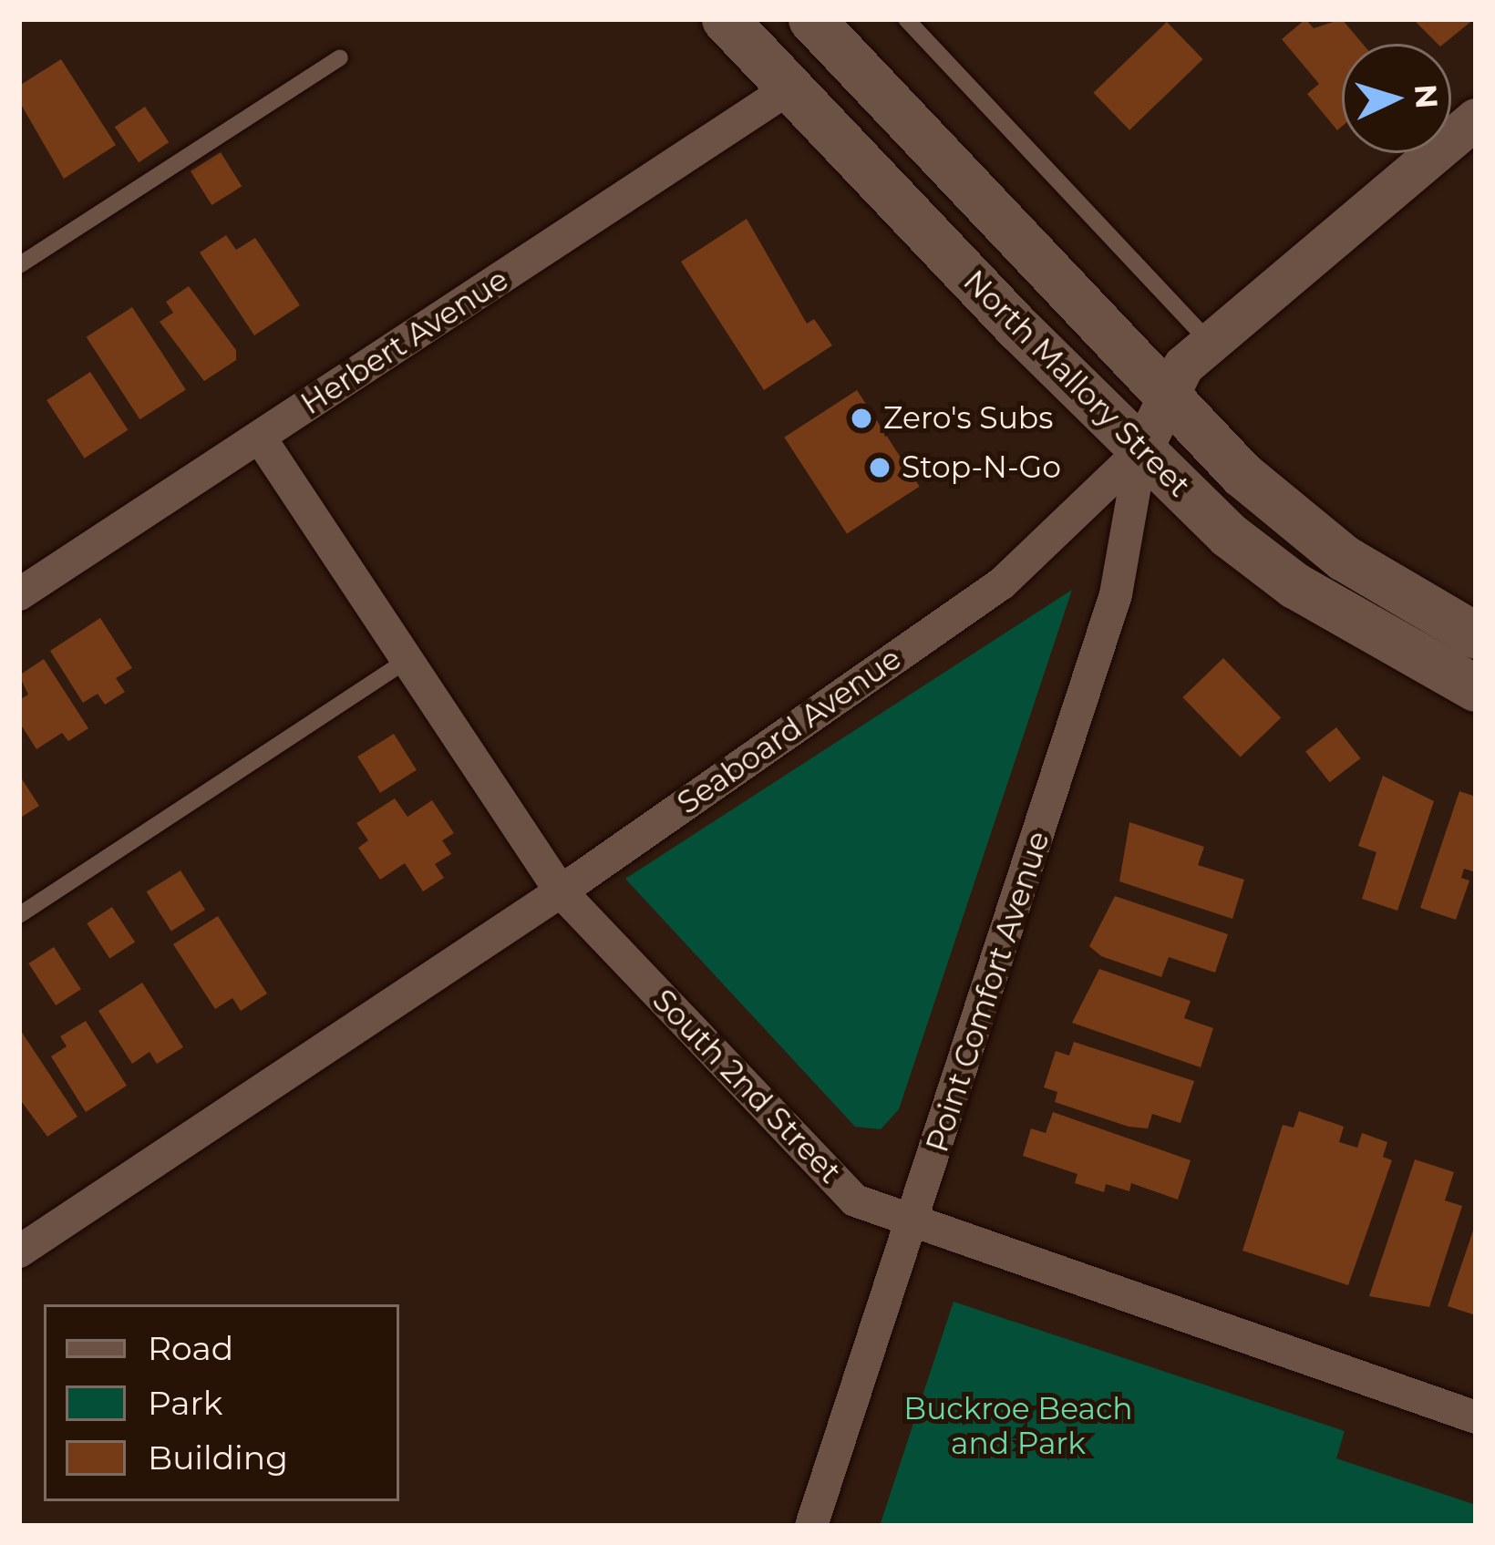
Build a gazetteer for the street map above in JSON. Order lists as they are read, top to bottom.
{
  "streets": {
    "main road": ["North Mallory Street"],
    "street": [
      "Herbert Avenue",
      "Seaboard Avenue",
      "Point Comfort Avenue",
      "South 2nd Street"
    ]
  },
  "crossings": [
    ["Herbert Avenue", "North Mallory Street"],
    ["Herbert Avenue", "South 2nd Street"],
    ["North Mallory Street", "Seaboard Avenue"],
    ["North Mallory Street", "Point Comfort Avenue"],
    ["Seaboard Avenue", "Point Comfort Avenue"],
    ["Seaboard Avenue", "South 2nd Street"],
    ["Point Comfort Avenue", "South 2nd Street"]
  ],
  "parks": ["Buckroe Beach and Park"],
  "places": ["Zero's Subs", "Stop-N-Go"],
  "legend": ["Road", "Park", "Building"],
  "north": "right"
}
